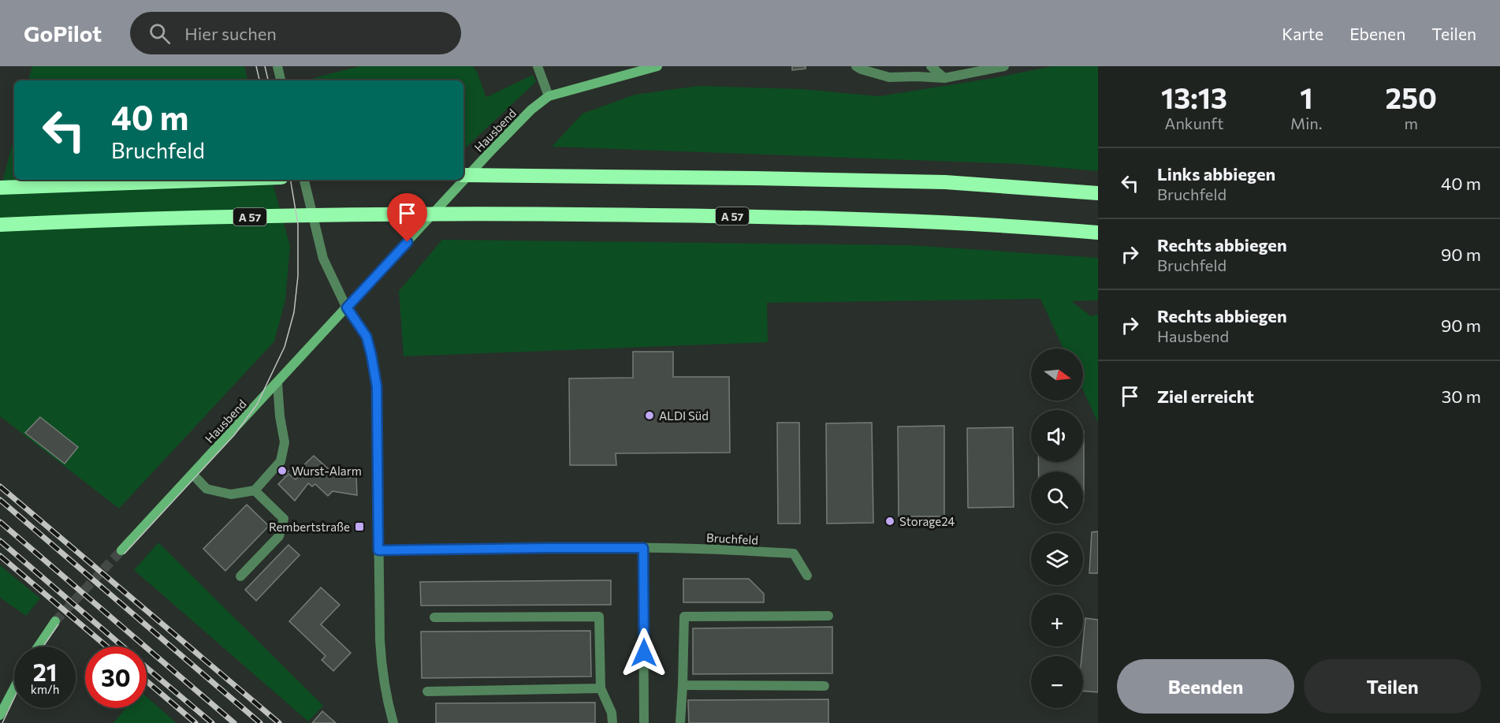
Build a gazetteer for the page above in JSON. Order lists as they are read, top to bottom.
{
  "streets": {
    "highway": ["A 57"],
    "main road": ["Hausbend"],
    "street": ["Bruchfeld"]
  },
  "places": {
    "other": ["ALDI Süd", "Wurst-Alarm", "Storage24"],
    "transit": ["Rembertstraße"]
  },
  "north": "right",
  "page": {
    "header": "GoPilot",
    "search": "Hier suchen",
    "nav": ["Karte", "Ebenen", "Teilen"],
    "eta": [
      "13:13",
      "Ankunft",
      "1",
      "Min.",
      "250",
      "m"
    ],
    "turn": ["40 m", "Bruchfeld"],
    "list": [
      {
        "name": "Links abbiegen",
        "note": "Bruchfeld",
        "value": "40 m"
      },
      {
        "name": "Rechts abbiegen",
        "note": "Bruchfeld",
        "value": "90 m"
      },
      {
        "name": "Rechts abbiegen",
        "note": "Hausbend",
        "value": "90 m"
      },
      {
        "name": "Ziel erreicht",
        "value": "30 m"
      }
    ],
    "map_buttons": ["+", "−"],
    "speed": "21 km/h",
    "limit": "30",
    "buttons": ["Beenden", "Teilen"]
  }
}
